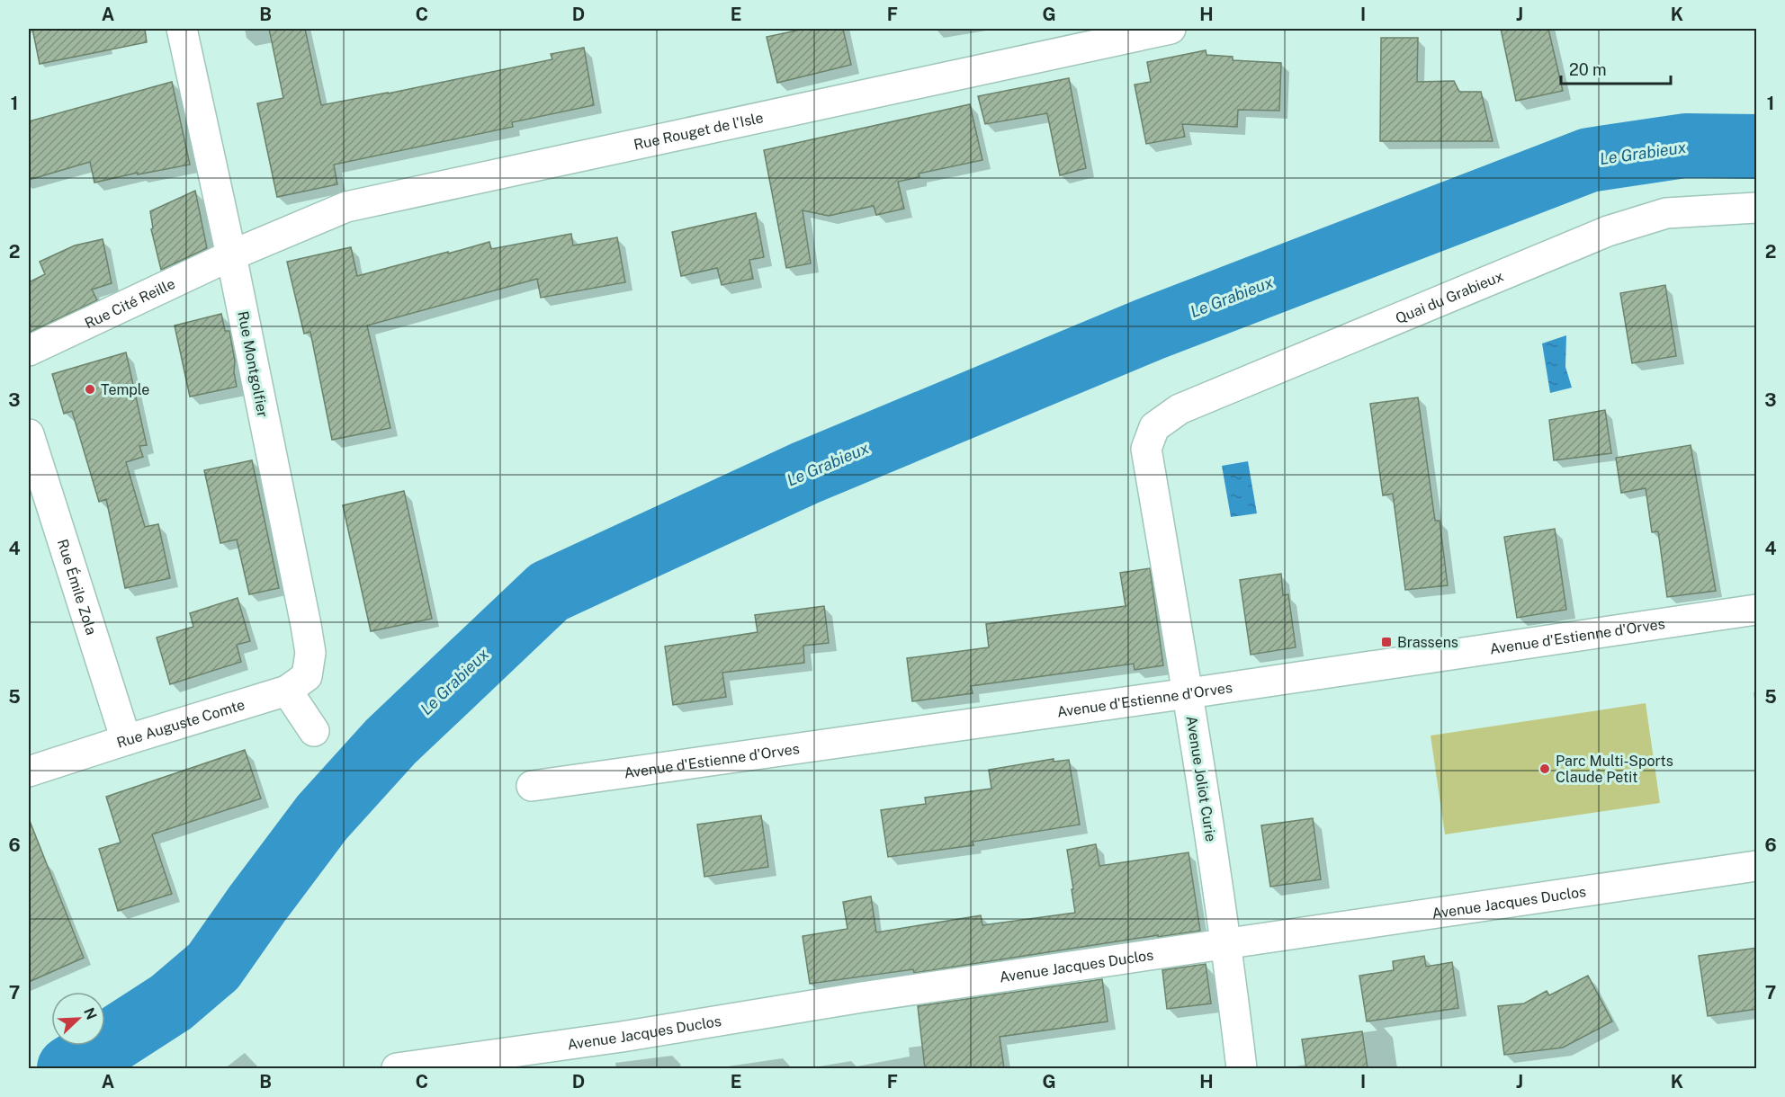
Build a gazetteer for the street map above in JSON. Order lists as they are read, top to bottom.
{
  "streets": {
    "street": [
      "Rue Rouget de l'Isle",
      "Quai du Grabieux",
      "Rue Cité Reille",
      "Rue Montgolfier",
      "Rue Émile Zola",
      "Avenue d'Estienne d'Orves",
      "Rue Auguste Comte",
      "Avenue Joliot Curie",
      "Avenue Jacques Duclos"
    ]
  },
  "crossings": [
    ["Rue Rouget de l'Isle", "Rue Cité Reille"],
    ["Rue Rouget de l'Isle", "Rue Montgolfier"],
    ["Quai du Grabieux", "Avenue Joliot Curie"],
    ["Rue Cité Reille", "Rue Montgolfier"],
    ["Rue Montgolfier", "Rue Auguste Comte"],
    ["Rue Émile Zola", "Rue Auguste Comte"],
    ["Avenue d'Estienne d'Orves", "Avenue Joliot Curie"],
    ["Avenue Joliot Curie", "Avenue Jacques Duclos"]
  ],
  "water": ["Le Grabieux"],
  "places": {
    "other": ["Temple", "Parc Multi-Sports Claude Petit"],
    "transit": ["Brassens"]
  },
  "scale_bar": "20 m",
  "north": "top right",
  "grid": {
    "columns": [
      "A",
      "B",
      "C",
      "D",
      "E",
      "F",
      "G",
      "H",
      "I",
      "J",
      "K"
    ],
    "rows": [
      "1",
      "2",
      "3",
      "4",
      "5",
      "6",
      "7"
    ]
  }
}
